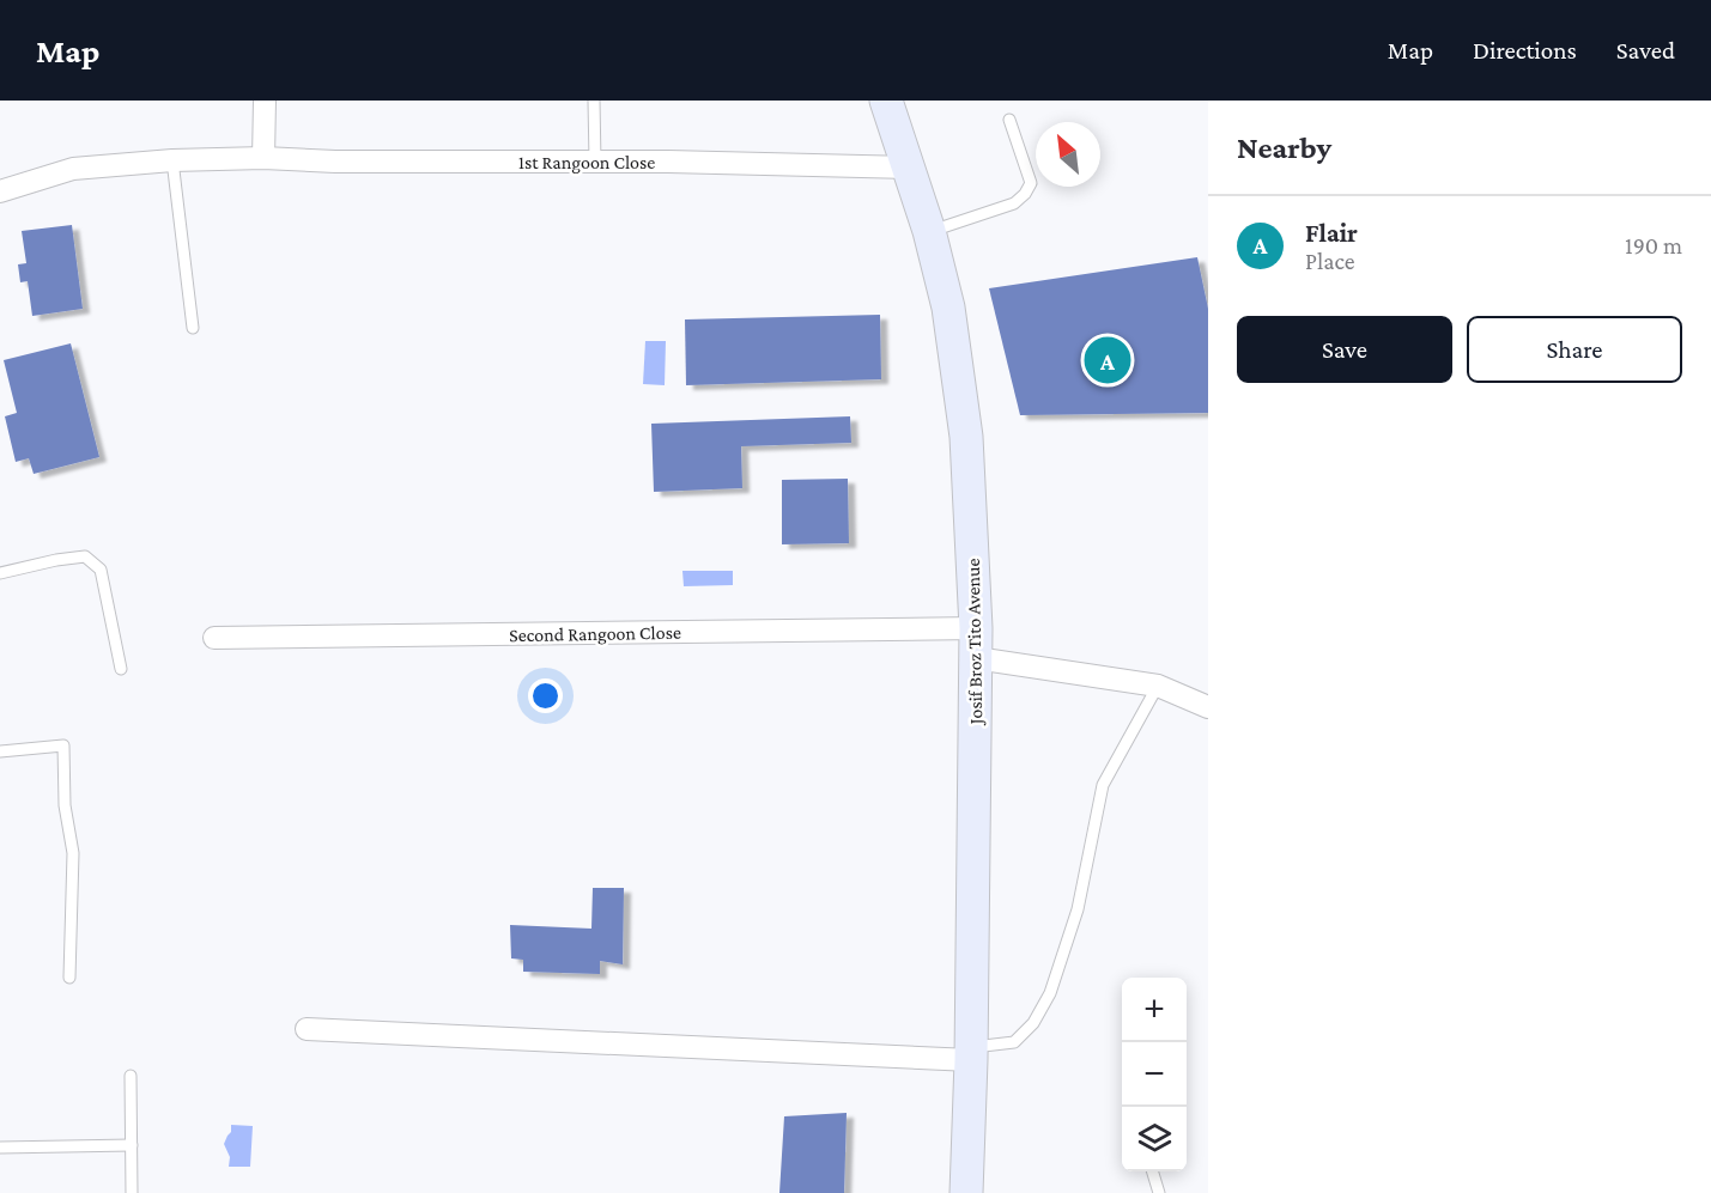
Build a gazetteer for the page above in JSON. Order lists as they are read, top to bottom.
{
  "streets": {
    "street": ["1st Rangoon Close", "Second Rangoon Close", "Josif Broz Tito Avenue"]
  },
  "crossings": [
    ["1st Rangoon Close", "Josif Broz Tito Avenue"],
    ["Second Rangoon Close", "Josif Broz Tito Avenue"]
  ],
  "north": "top left",
  "page": {
    "header": "Map",
    "nav": ["Map", "Directions", "Saved"],
    "heading": "Nearby",
    "list": [
      {
        "mark": "A",
        "name": "Flair",
        "note": "Place",
        "value": "190 m"
      }
    ],
    "buttons": ["Save", "Share"],
    "pins": "A",
    "map_buttons": ["+", "−"]
  }
}
